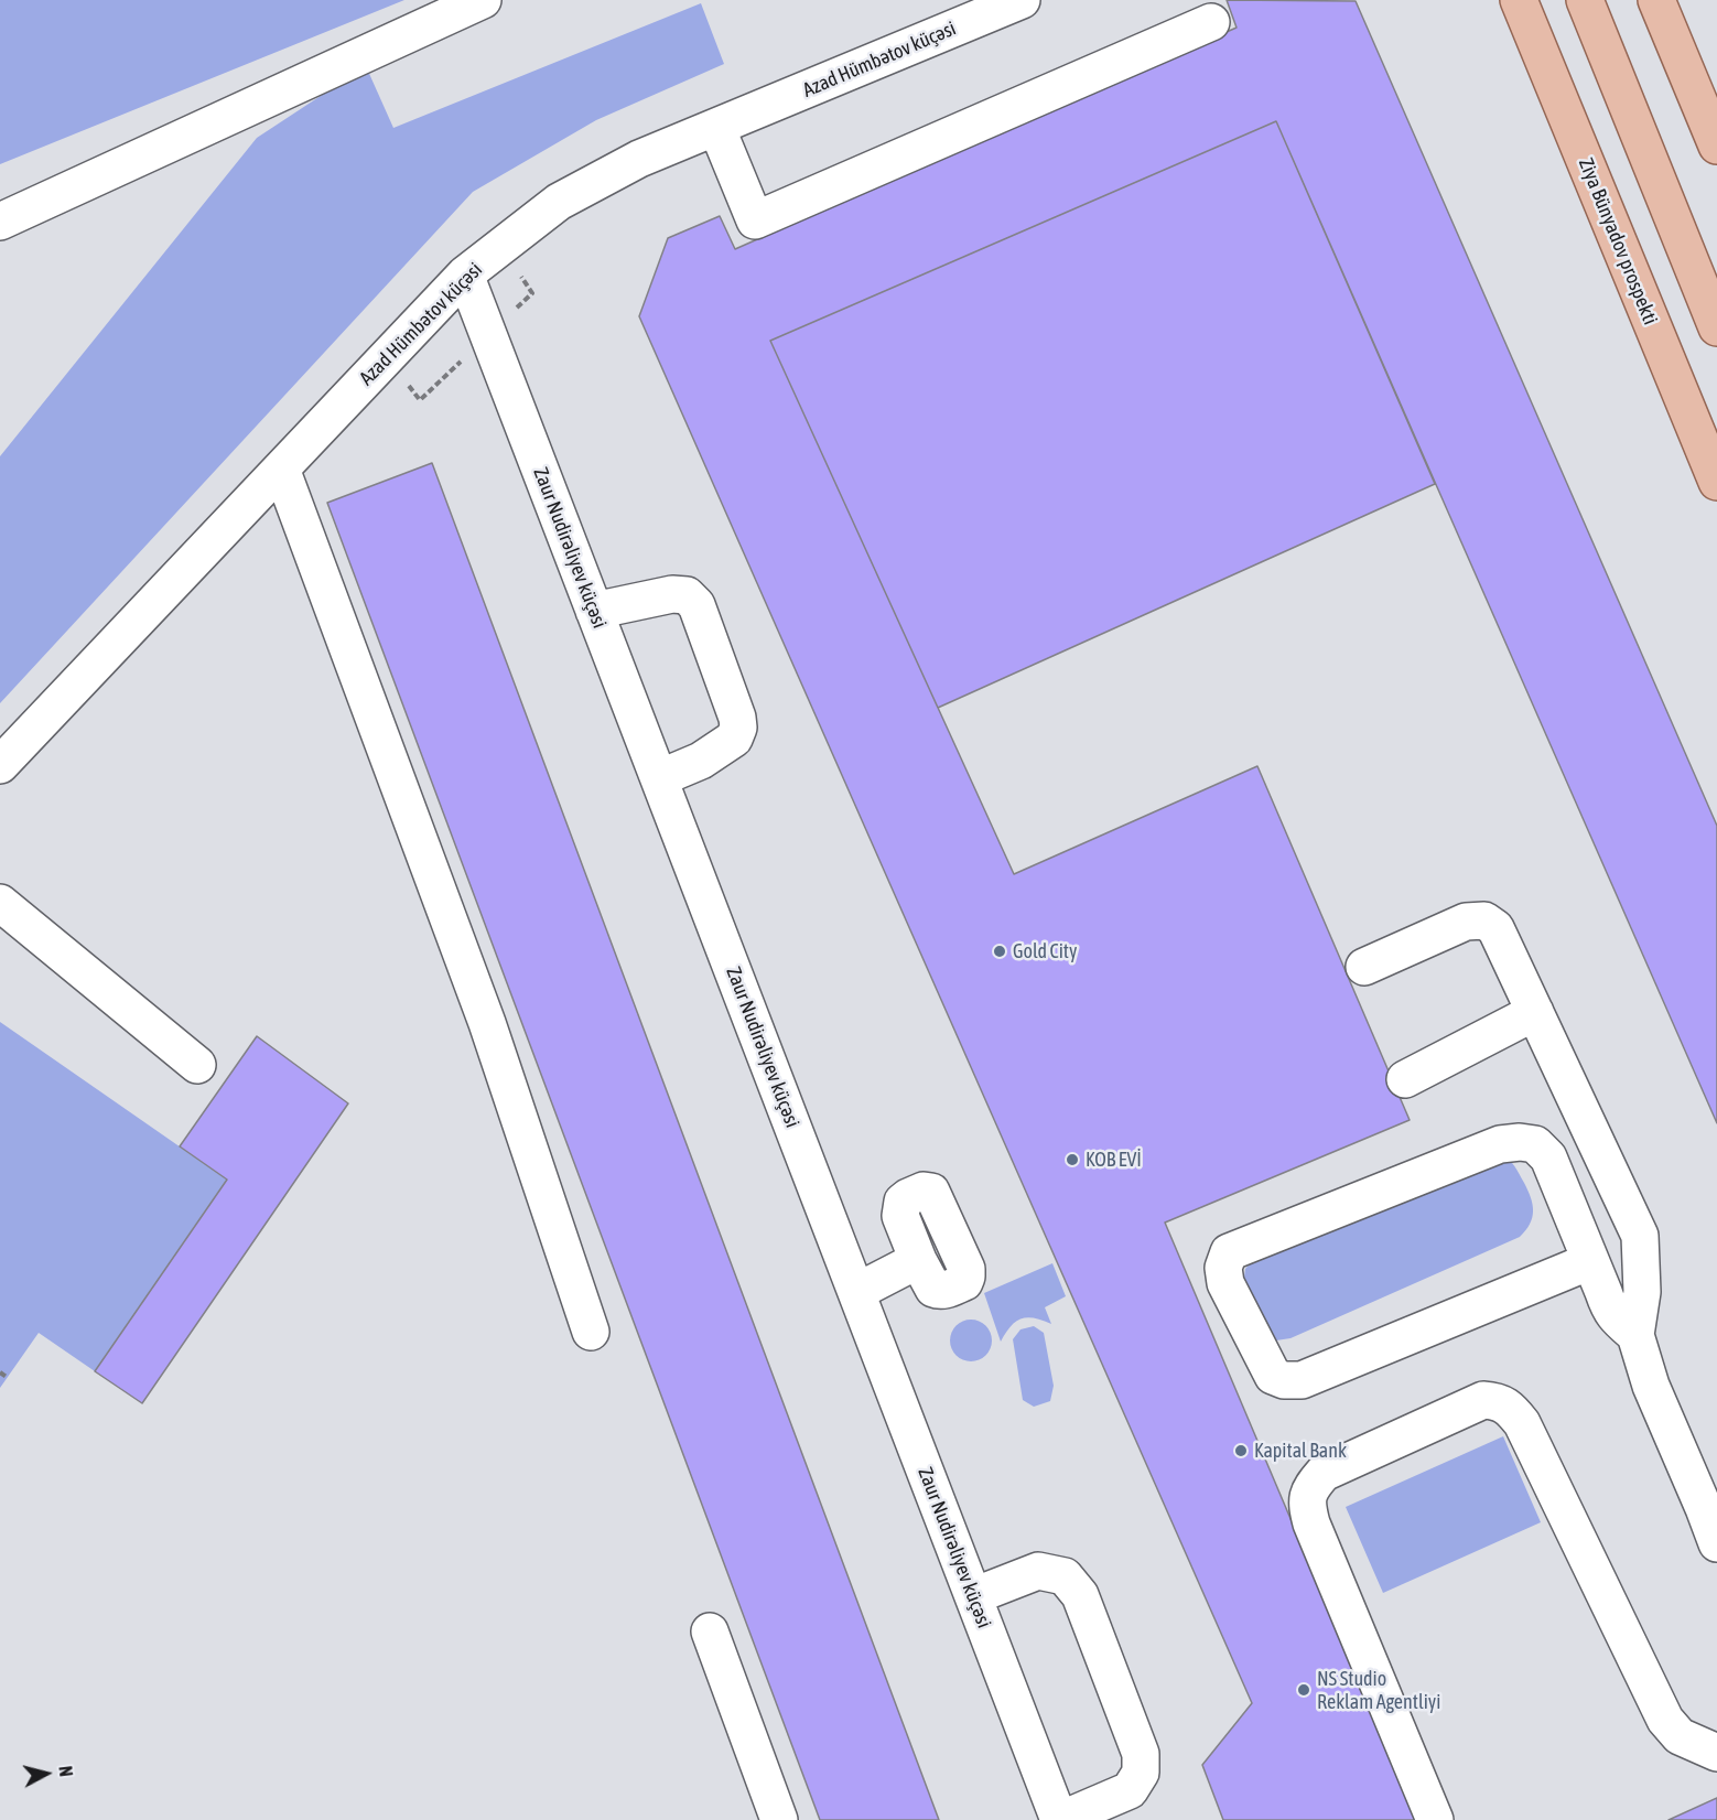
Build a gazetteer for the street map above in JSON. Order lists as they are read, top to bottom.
{
  "streets": {
    "main road": ["Ziya Bünyadov prospekti"],
    "street": ["Azad Hümbətov küçəsi", "Zaur Nudirəliyev küçəsi"]
  },
  "crossings": [
    ["Azad Hümbətov küçəsi", "Zaur Nudirəliyev küçəsi"]
  ],
  "places": [
    "Gold City",
    "KOB EVİ",
    "Kapital Bank",
    "NS Studio Reklam Agentliyi"
  ],
  "north": "right"
}
